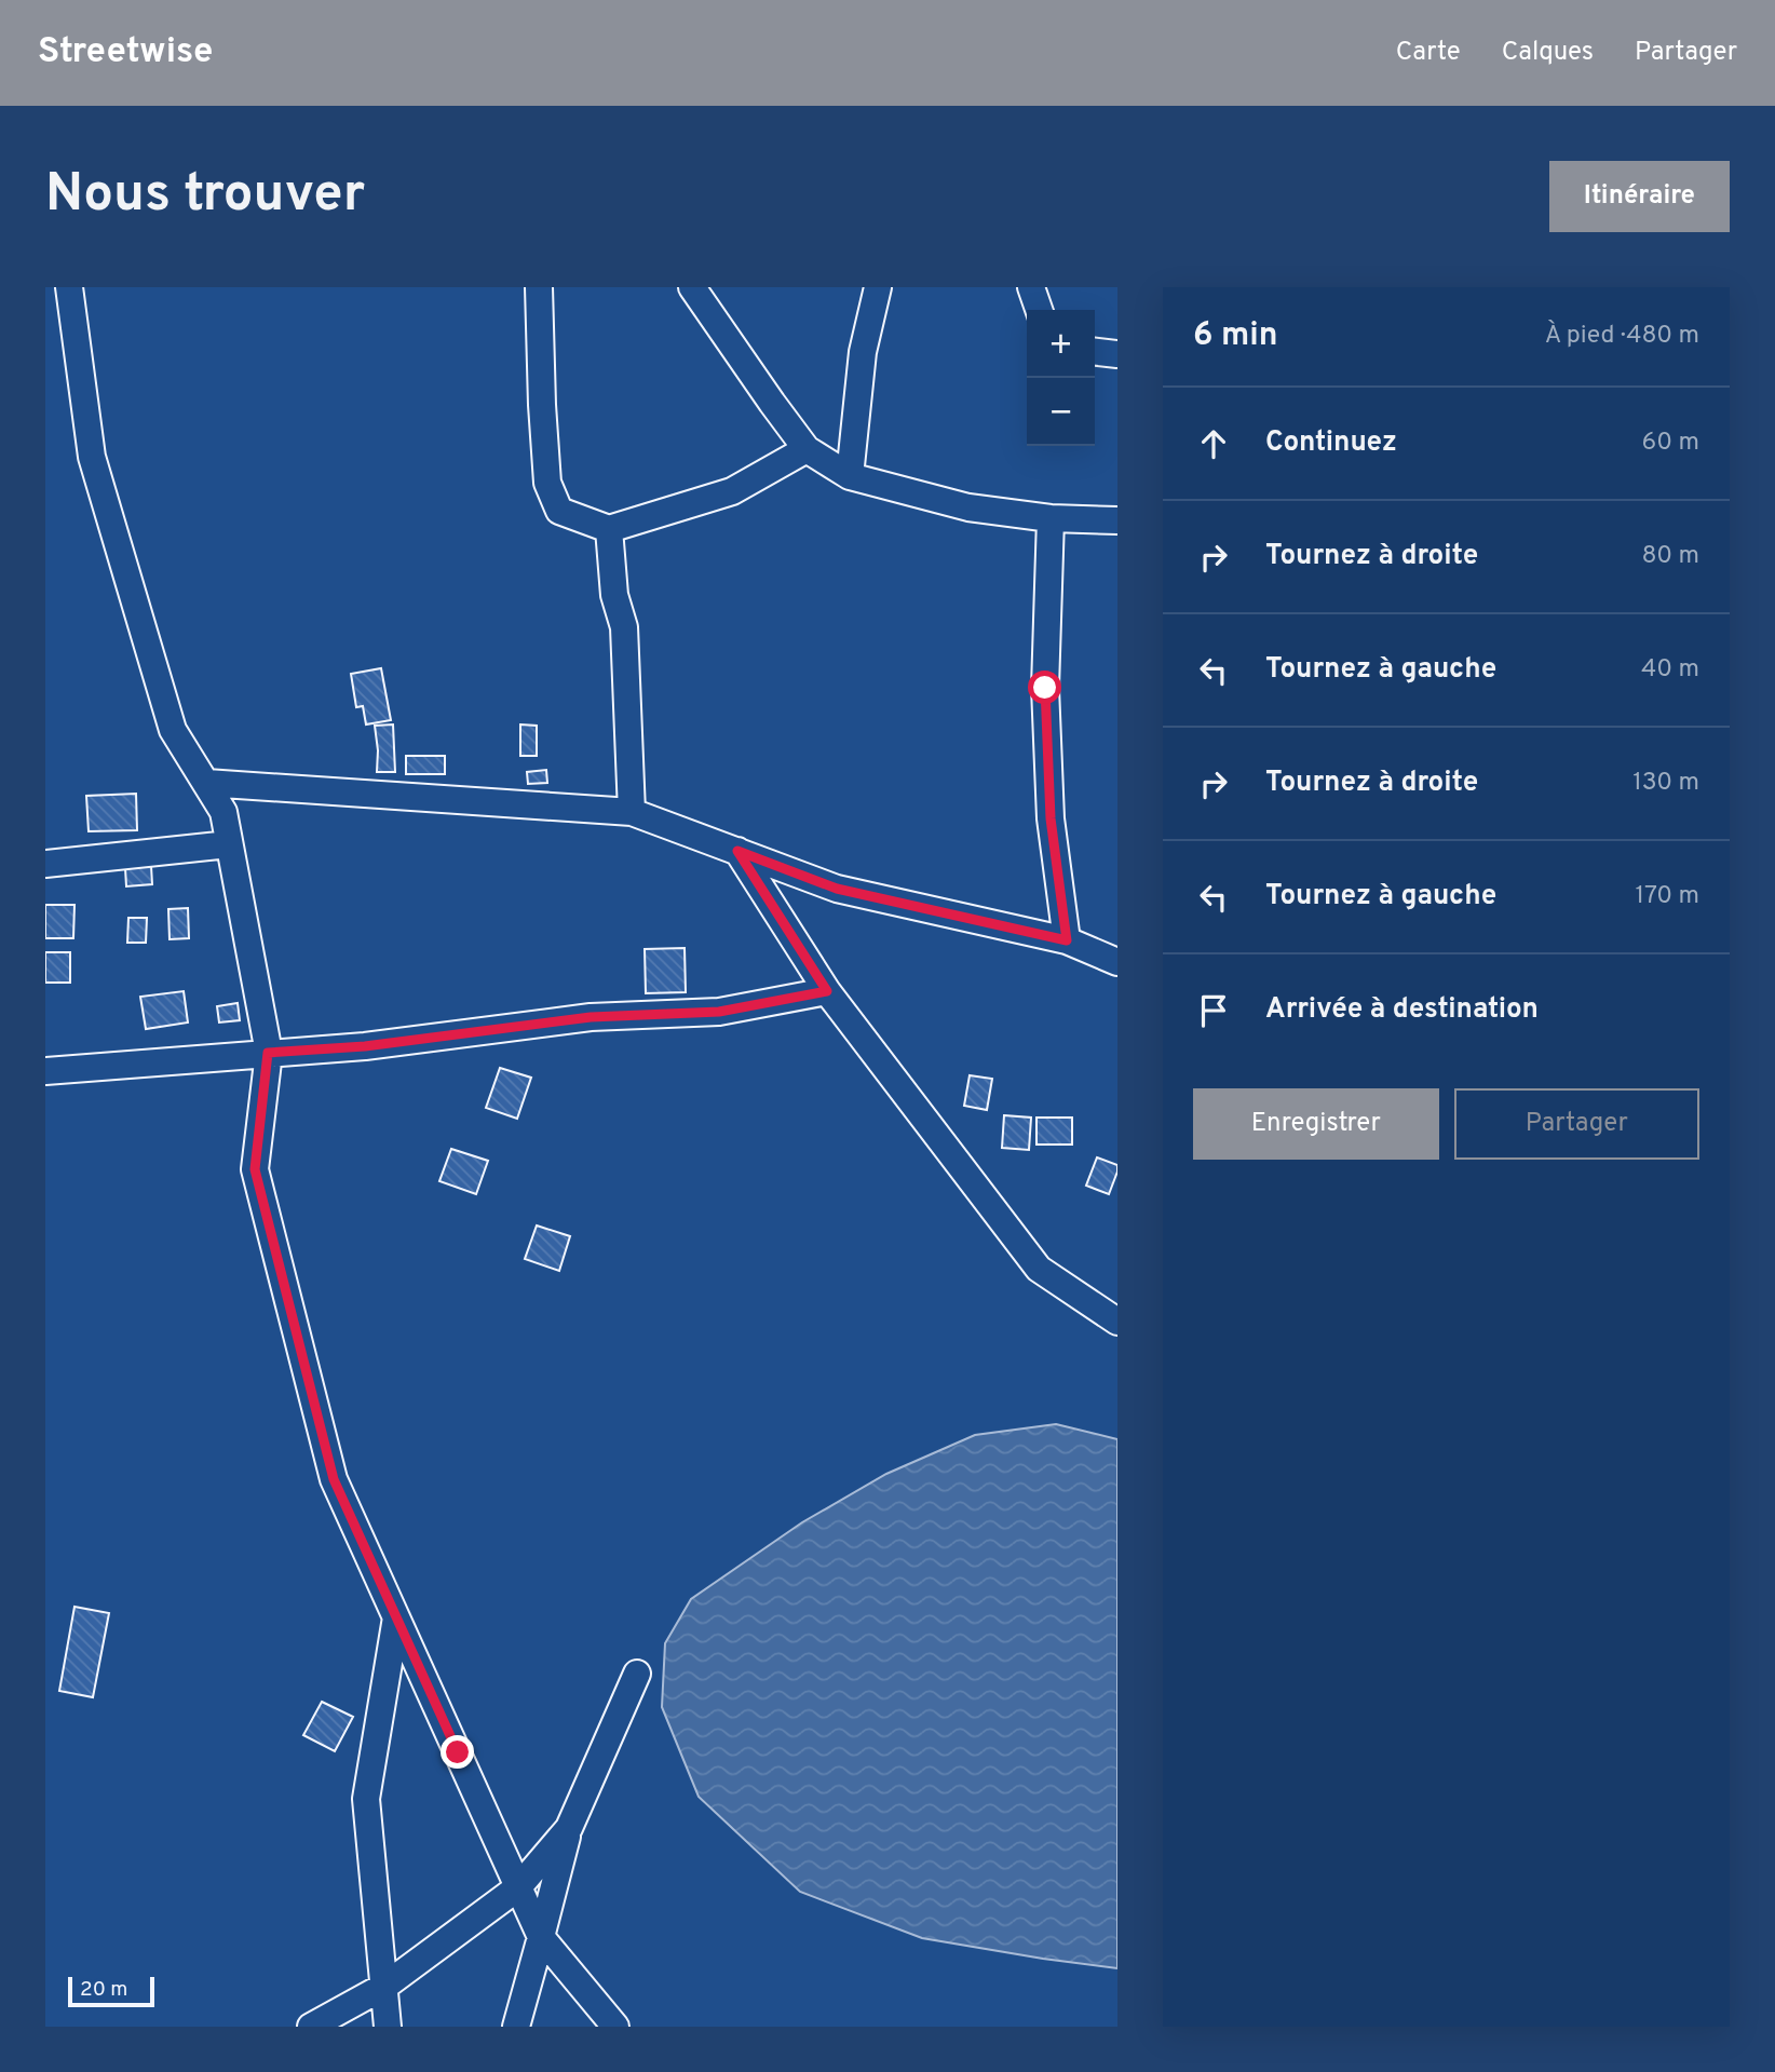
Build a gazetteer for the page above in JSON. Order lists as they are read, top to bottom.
{
  "scale_bar": "20 m",
  "page": {
    "header": "Streetwise",
    "nav": ["Carte", "Calques", "Partager"],
    "buttons": [
      "Itinéraire",
      ["Enregistrer", "Partager"]
    ],
    "title": "Nous trouver",
    "heading": ["6 min", "À pied · 480 m"],
    "map_buttons": ["+", "−"],
    "list": [
      ["Continuez", "60 m"],
      ["Tournez à droite", "80 m"],
      ["Tournez à gauche", "40 m"],
      ["Tournez à droite", "130 m"],
      ["Tournez à gauche", "170 m"],
      "Arrivée à destination"
    ],
    "scale": "20 m"
  }
}
